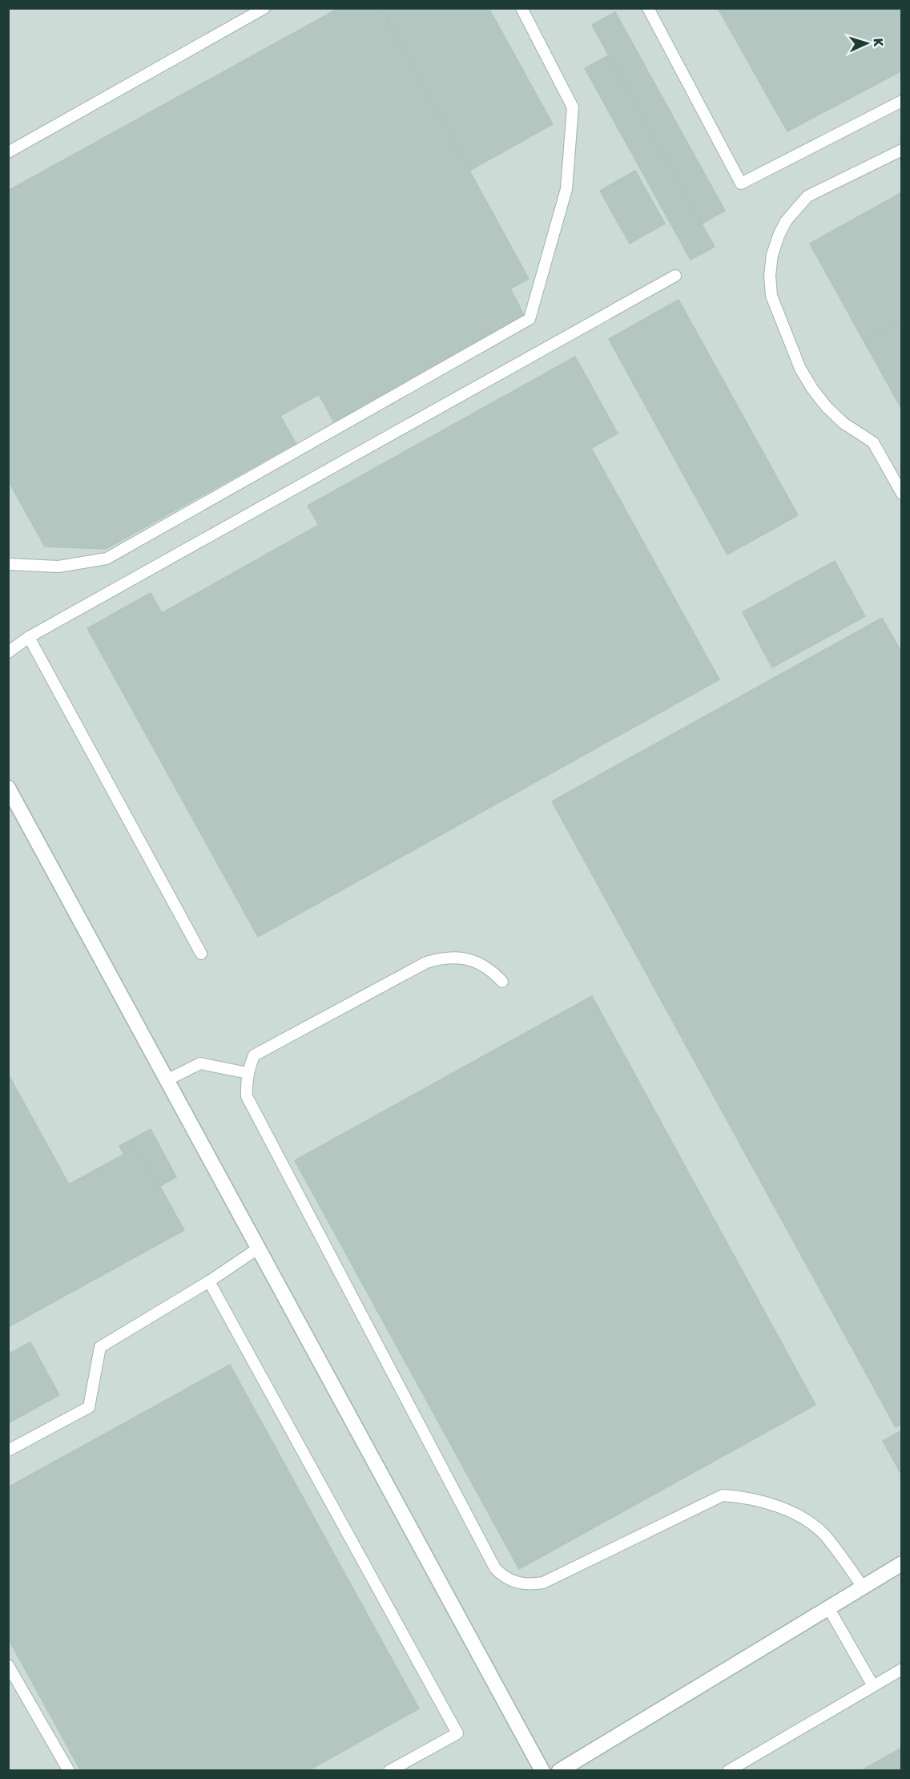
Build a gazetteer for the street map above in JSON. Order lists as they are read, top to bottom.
{
  "north": "right"
}
